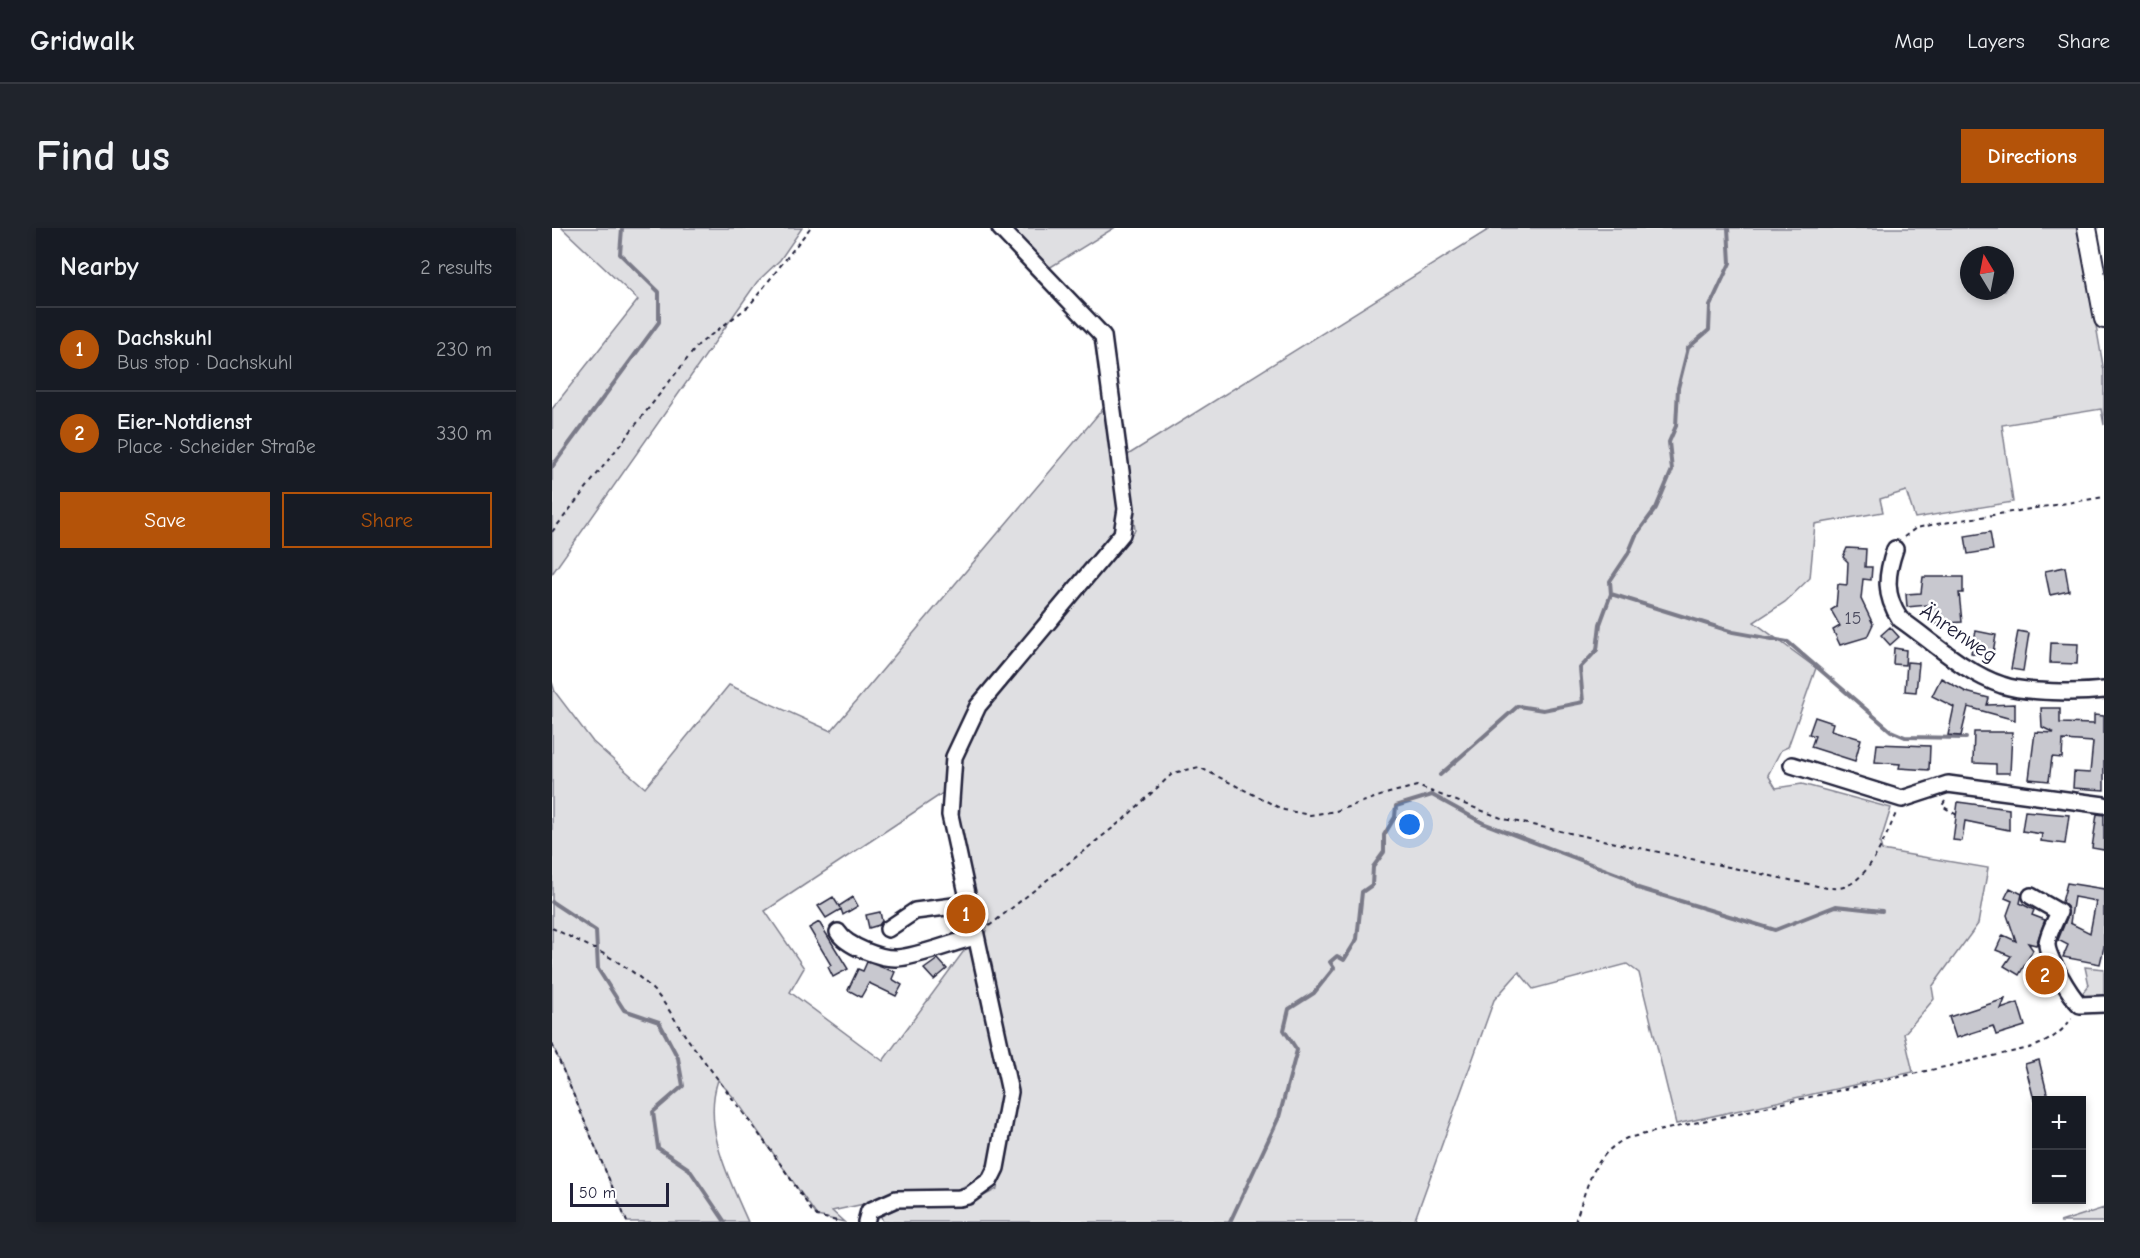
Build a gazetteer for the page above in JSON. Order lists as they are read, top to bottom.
{
  "streets": {
    "street": ["Ährenweg"]
  },
  "house_numbers": ["15"],
  "scale_bar": "50 m",
  "north": "top",
  "page": {
    "header": "Gridwalk",
    "nav": ["Map", "Layers", "Share"],
    "buttons": [
      "Directions",
      ["Save", "Share"]
    ],
    "title": "Find us",
    "heading": ["Nearby", "2 results"],
    "list": [
      {
        "mark": "1",
        "name": "Dachskuhl",
        "note": "Bus stop · Dachskuhl",
        "value": "230 m"
      },
      {
        "mark": "2",
        "name": "Eier-Notdienst",
        "note": "Place · Scheider Straße",
        "value": "330 m"
      }
    ],
    "pins": ["1", "2"],
    "map_buttons": ["+", "−"],
    "scale": "50 m"
  }
}
